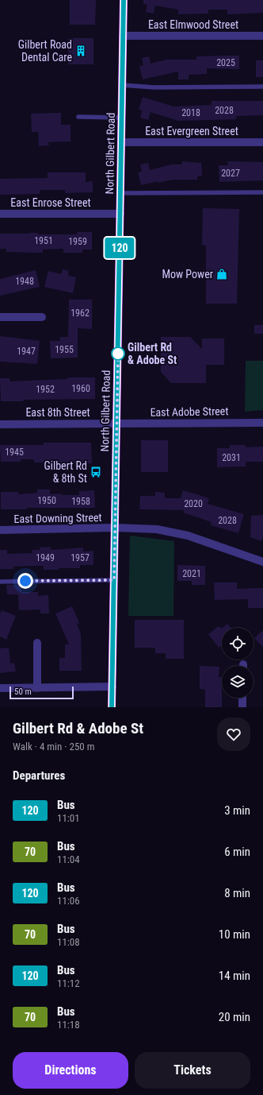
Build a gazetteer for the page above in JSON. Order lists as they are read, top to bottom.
{
  "streets": {
    "main road": ["North Gilbert Road"],
    "street": [
      "East Elmwood Street",
      "East Evergreen Street",
      "East Enrose Street",
      "East Adobe Street",
      "East 8th Street",
      "East Downing Street"
    ]
  },
  "crossings": [
    ["East Elmwood Street", "North Gilbert Road"],
    ["East Evergreen Street", "North Gilbert Road"],
    ["North Gilbert Road", "East Enrose Street"],
    ["North Gilbert Road", "East Adobe Street"],
    ["North Gilbert Road", "East 8th Street"],
    ["North Gilbert Road", "East Downing Street"],
    ["East Adobe Street", "East 8th Street"]
  ],
  "places": {
    "building": ["Gilbert Road Dental Care"],
    "shop": ["Mow Power"],
    "other": ["Gilbert Rd & Adobe St"],
    "bus stop": ["Gilbert Rd & 8th St"]
  },
  "lines": ["bus line 120"],
  "house_numbers": [
    "2025",
    "2028",
    "2018",
    "2027",
    "1951",
    "1959",
    "1948",
    "1962",
    "1955",
    "1947",
    "1960",
    "1952",
    "1945",
    "2031",
    "1950",
    "1958",
    "2020",
    "2028",
    "1949",
    "1957",
    "2021"
  ],
  "scale_bar": "50 m",
  "page": {
    "on_map": "120",
    "scale": "50 m",
    "heading": [
      ["Gilbert Rd & Adobe St", "Walk · 4 min · 250 m"],
      "Departures"
    ],
    "list": [
      {
        "mark": "120",
        "name": "Bus",
        "note": "11:01",
        "value": "3 min"
      },
      {
        "mark": "70",
        "name": "Bus",
        "note": "11:04",
        "value": "6 min"
      },
      {
        "mark": "120",
        "name": "Bus",
        "note": "11:06",
        "value": "8 min"
      },
      {
        "mark": "70",
        "name": "Bus",
        "note": "11:08",
        "value": "10 min"
      },
      {
        "mark": "120",
        "name": "Bus",
        "note": "11:12",
        "value": "14 min"
      },
      {
        "mark": "70",
        "name": "Bus",
        "note": "11:18",
        "value": "20 min"
      }
    ],
    "buttons": ["Directions", "Tickets"]
  }
}
